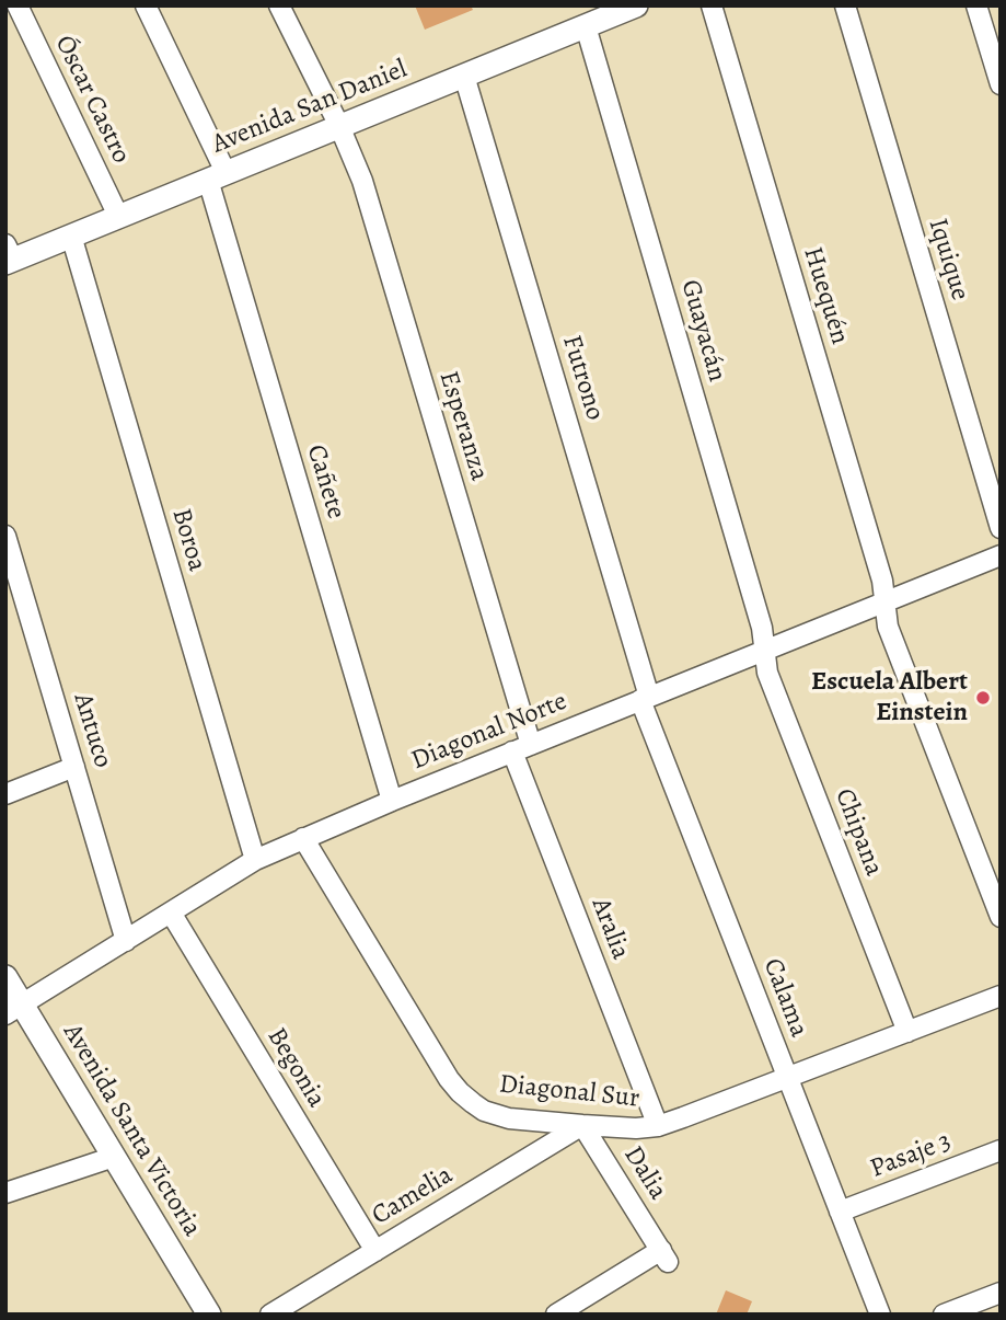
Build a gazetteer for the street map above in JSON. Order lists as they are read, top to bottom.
{
  "streets": {
    "street": [
      "Óscar Castro",
      "Avenida San Daniel",
      "Iquique",
      "Huequén",
      "Guayacán",
      "Futrono",
      "Esperanza",
      "Cañete",
      "Boroa",
      "Antuco",
      "Diagonal Norte",
      "Chipana",
      "Aralia",
      "Calama",
      "Begonia",
      "Diagonal Sur",
      "Avenida Santa Victoria",
      "Pasaje 3",
      "Dalia",
      "Camelia"
    ]
  },
  "crossings": [
    ["Óscar Castro", "Avenida San Daniel"],
    ["Avenida San Daniel", "Guayacán"],
    ["Avenida San Daniel", "Futrono"],
    ["Avenida San Daniel", "Esperanza"],
    ["Avenida San Daniel", "Cañete"],
    ["Avenida San Daniel", "Boroa"],
    ["Huequén", "Diagonal Norte"],
    ["Guayacán", "Diagonal Norte"],
    ["Guayacán", "Chipana"],
    ["Futrono", "Diagonal Norte"],
    ["Futrono", "Calama"],
    ["Esperanza", "Diagonal Norte"],
    ["Cañete", "Diagonal Norte"],
    ["Boroa", "Diagonal Norte"],
    ["Antuco", "Diagonal Norte"],
    ["Diagonal Norte", "Chipana"],
    ["Diagonal Norte", "Aralia"],
    ["Diagonal Norte", "Calama"],
    ["Diagonal Norte", "Begonia"],
    ["Diagonal Norte", "Diagonal Sur"],
    ["Diagonal Norte", "Avenida Santa Victoria"],
    ["Chipana", "Diagonal Sur"],
    ["Aralia", "Diagonal Sur"],
    ["Calama", "Diagonal Sur"],
    ["Calama", "Pasaje 3"],
    ["Begonia", "Camelia"],
    ["Diagonal Sur", "Dalia"],
    ["Diagonal Sur", "Camelia"],
    ["Dalia", "Camelia"]
  ],
  "places": ["Escuela Albert Einstein"]
}
